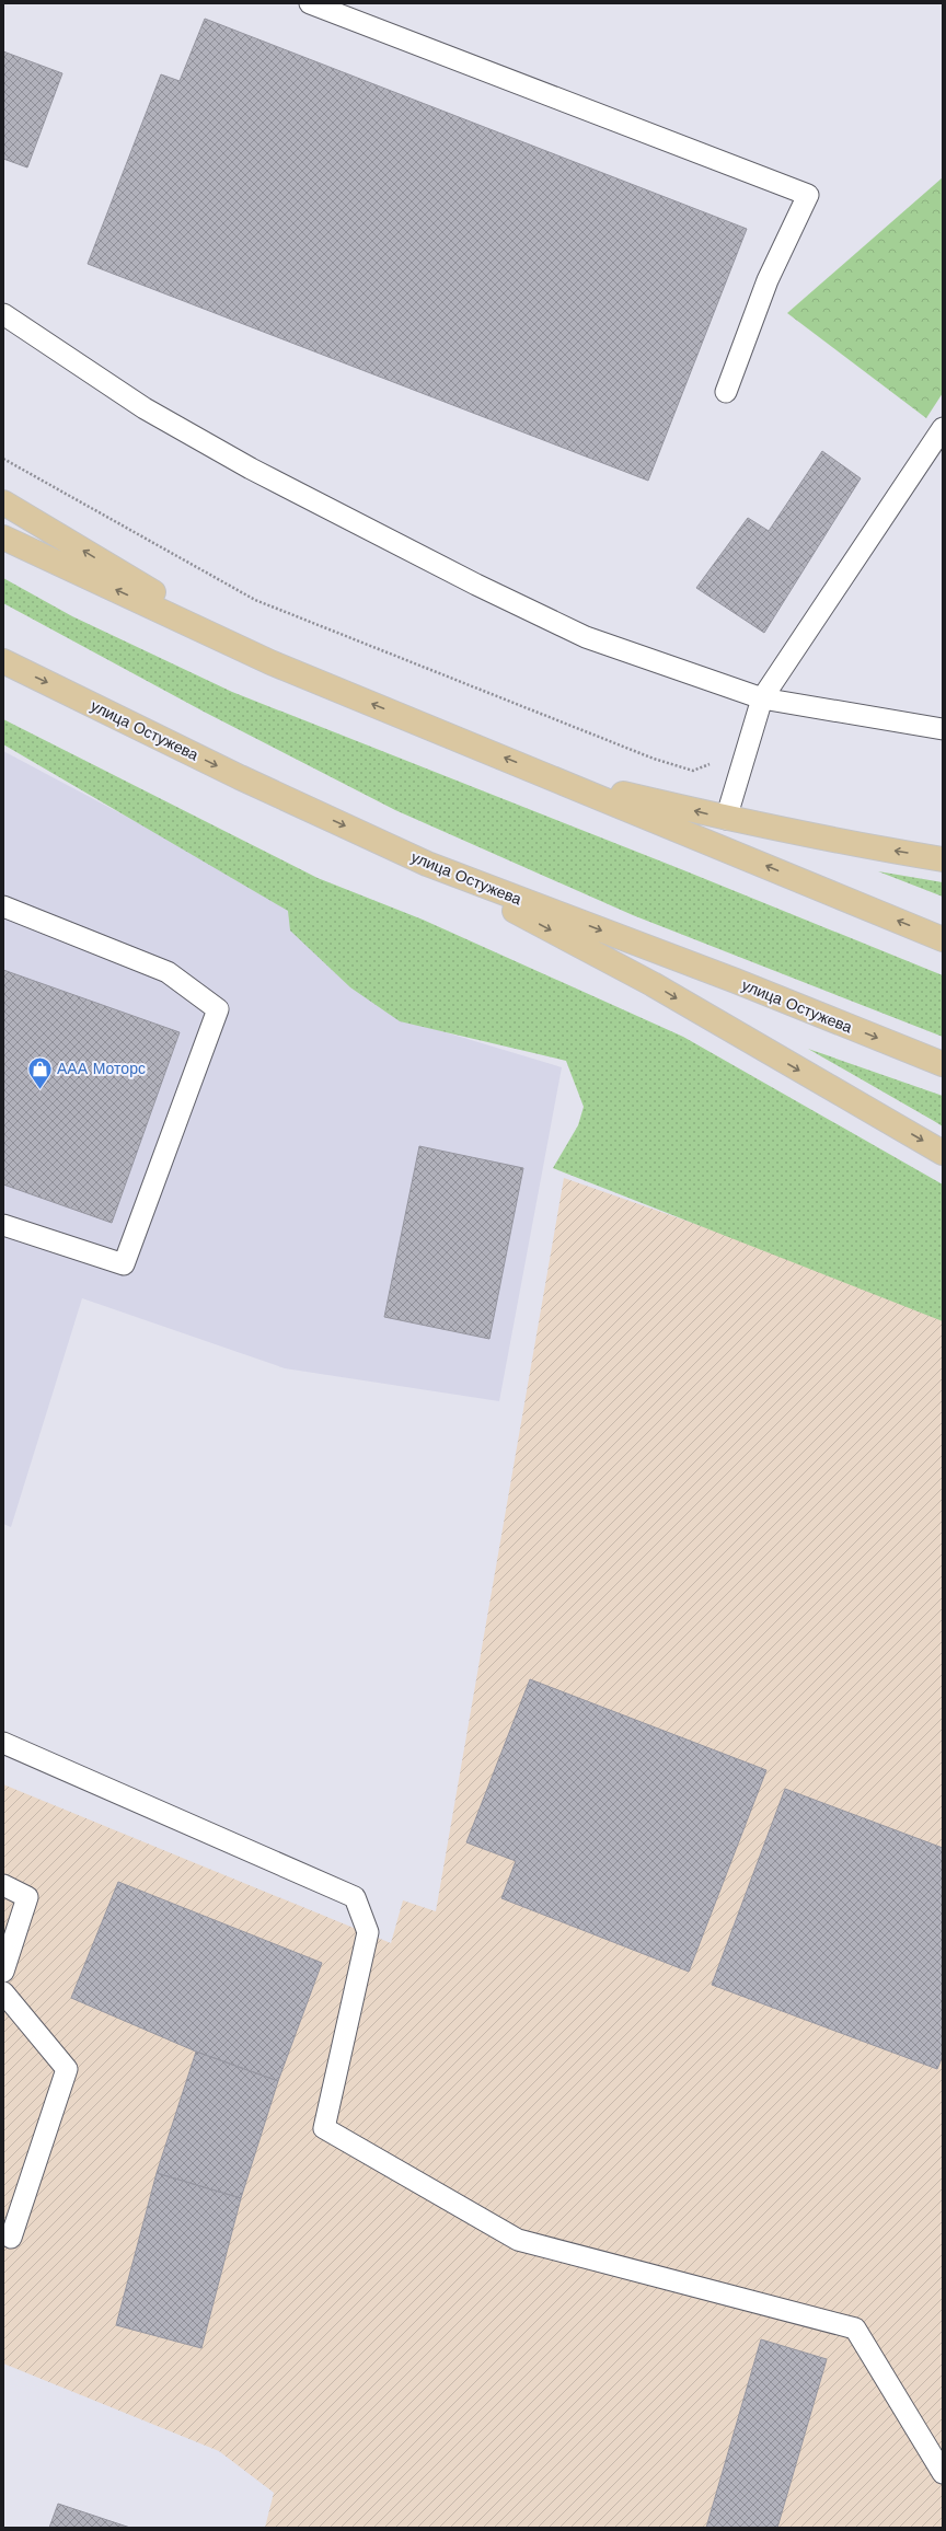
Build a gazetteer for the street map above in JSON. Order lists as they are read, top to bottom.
{
  "streets": {
    "main road": ["улица Остужева"]
  },
  "places": {
    "shop": ["ААА Моторс"]
  }
}
